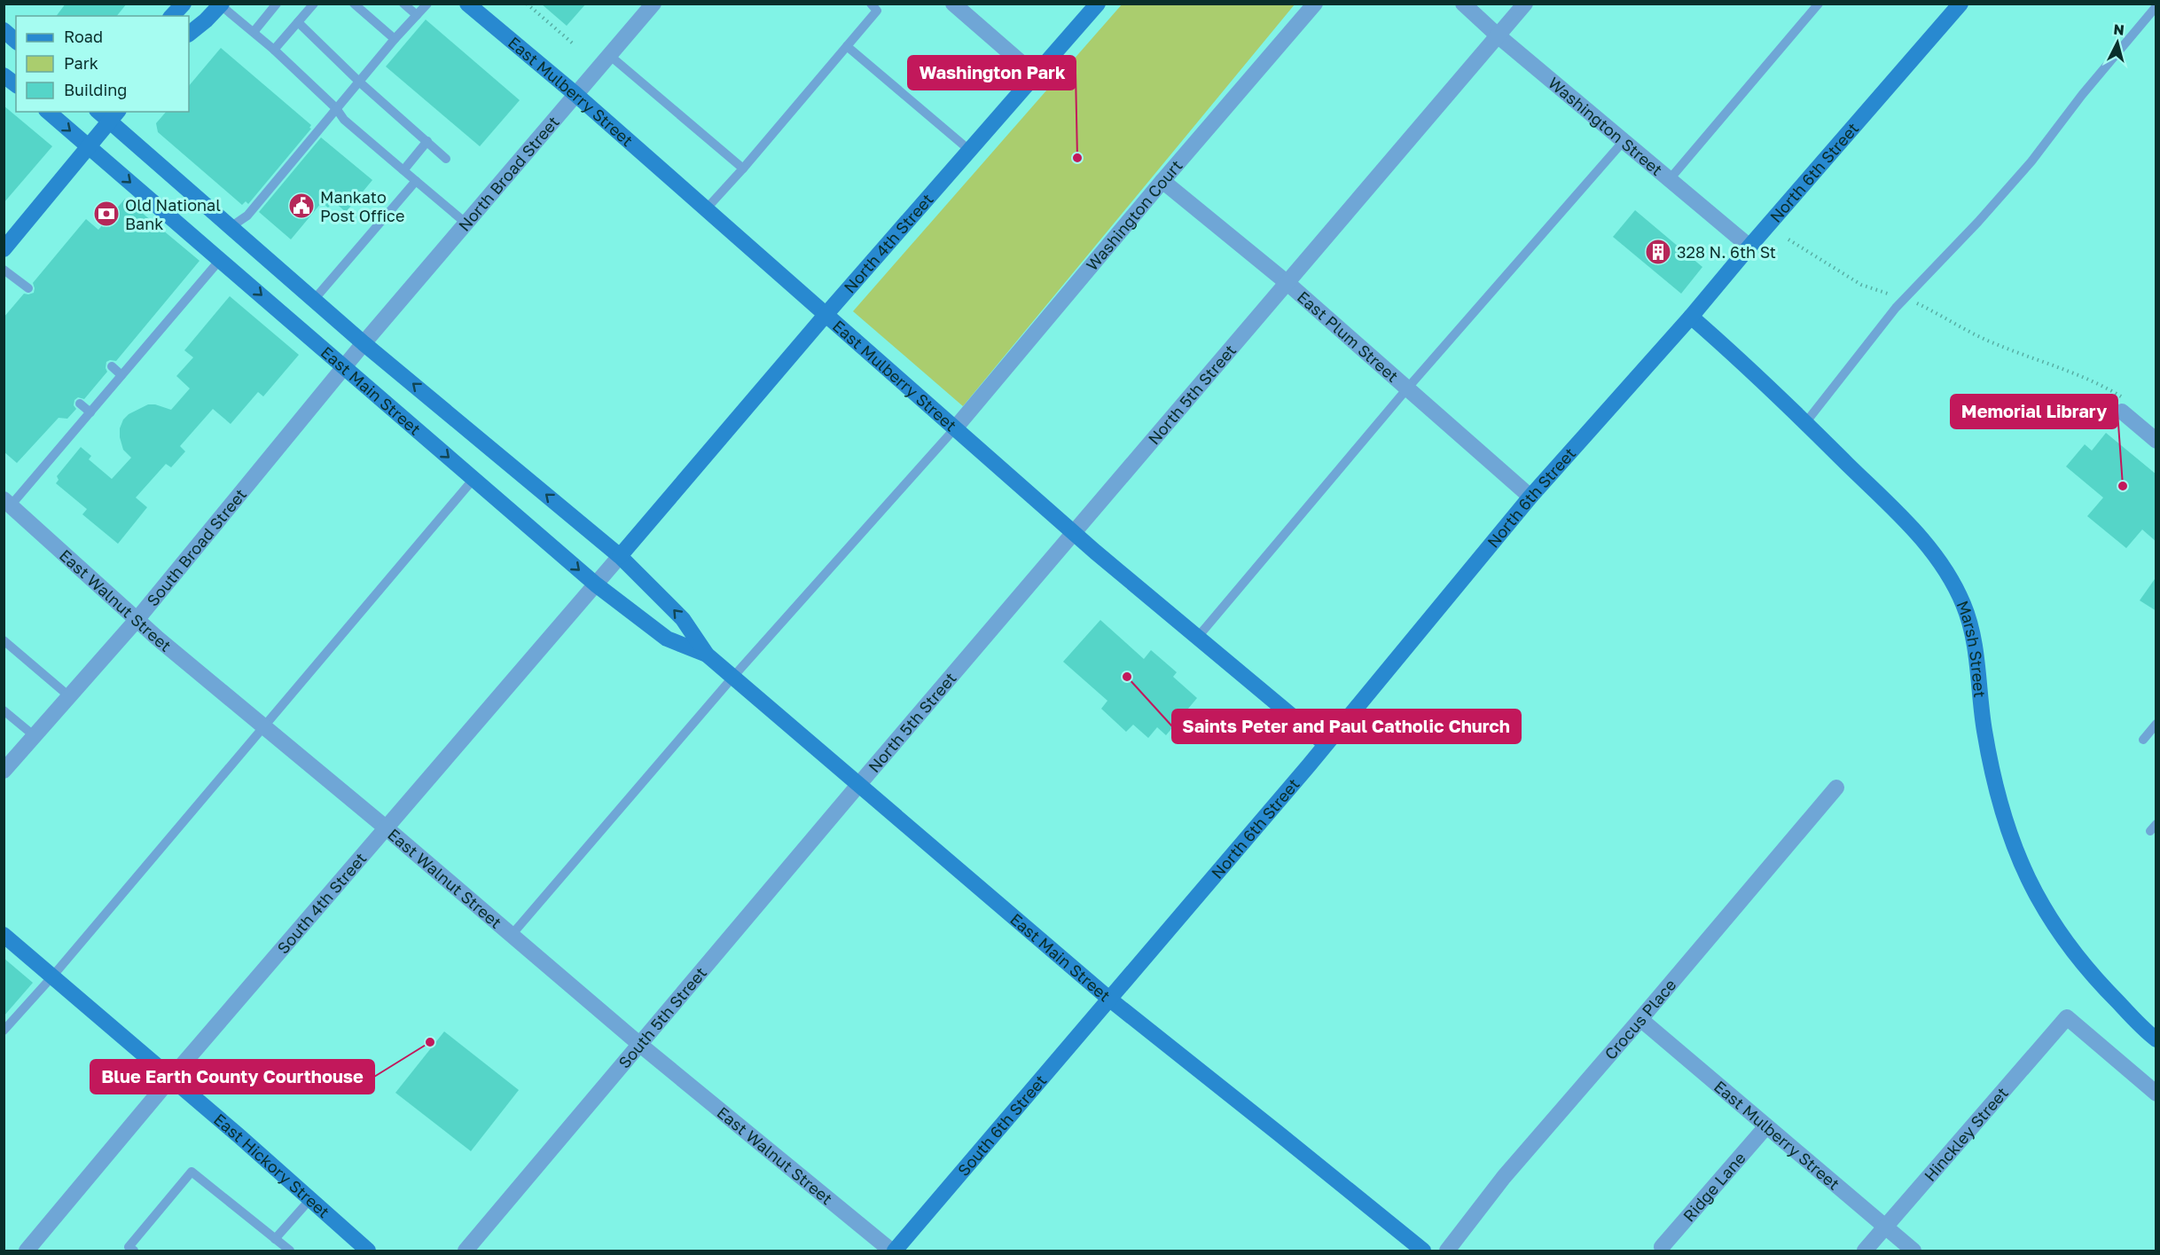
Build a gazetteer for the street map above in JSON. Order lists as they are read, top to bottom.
{
  "streets": {
    "street": [
      "East Mulberry Street",
      "Washington Street",
      "North 6th Street",
      "North Broad Street",
      "Washington Court",
      "North 4th Street",
      "East Plum Street",
      "East Main Street",
      "North 5th Street",
      "South Broad Street",
      "East Walnut Street",
      "Marsh Street",
      "South 4th Street",
      "South 5th Street",
      "Crocus Place",
      "South 6th Street",
      "Hinckley Street",
      "East Hickory Street",
      "Ridge Lane"
    ]
  },
  "crossings": [
    ["East Mulberry Street", "North 6th Street"],
    ["East Mulberry Street", "North Broad Street"],
    ["East Mulberry Street", "Washington Court"],
    ["East Mulberry Street", "North 4th Street"],
    ["East Mulberry Street", "North 5th Street"],
    ["East Mulberry Street", "Crocus Place"],
    ["East Mulberry Street", "Hinckley Street"],
    ["East Mulberry Street", "Ridge Lane"],
    ["Washington Street", "North 6th Street"],
    ["Washington Street", "North 5th Street"],
    ["North 6th Street", "East Plum Street"],
    ["North 6th Street", "East Main Street"],
    ["North 6th Street", "Marsh Street"],
    ["North 6th Street", "South 6th Street"],
    ["North Broad Street", "East Main Street"],
    ["North Broad Street", "South Broad Street"],
    ["Washington Court", "East Plum Street"],
    ["North 4th Street", "East Main Street"],
    ["North 4th Street", "South 4th Street"],
    ["East Plum Street", "North 5th Street"],
    ["East Main Street", "North 5th Street"],
    ["East Main Street", "South Broad Street"],
    ["East Main Street", "South 4th Street"],
    ["East Main Street", "South 5th Street"],
    ["East Main Street", "South 6th Street"],
    ["North 5th Street", "South 5th Street"],
    ["South Broad Street", "East Walnut Street"],
    ["East Walnut Street", "South 4th Street"],
    ["East Walnut Street", "South 5th Street"],
    ["East Walnut Street", "South 6th Street"],
    ["South 4th Street", "East Hickory Street"]
  ],
  "places": {
    "other": [
      "Washington Park",
      "Memorial Library",
      "Saints Peter and Paul Catholic Church",
      "Blue Earth County Courthouse"
    ],
    "public building": ["Mankato Post Office"],
    "bank": ["Old National Bank"],
    "building": ["328 N. 6th St"]
  },
  "legend": ["Road", "Park", "Building"],
  "north": "top"
}
